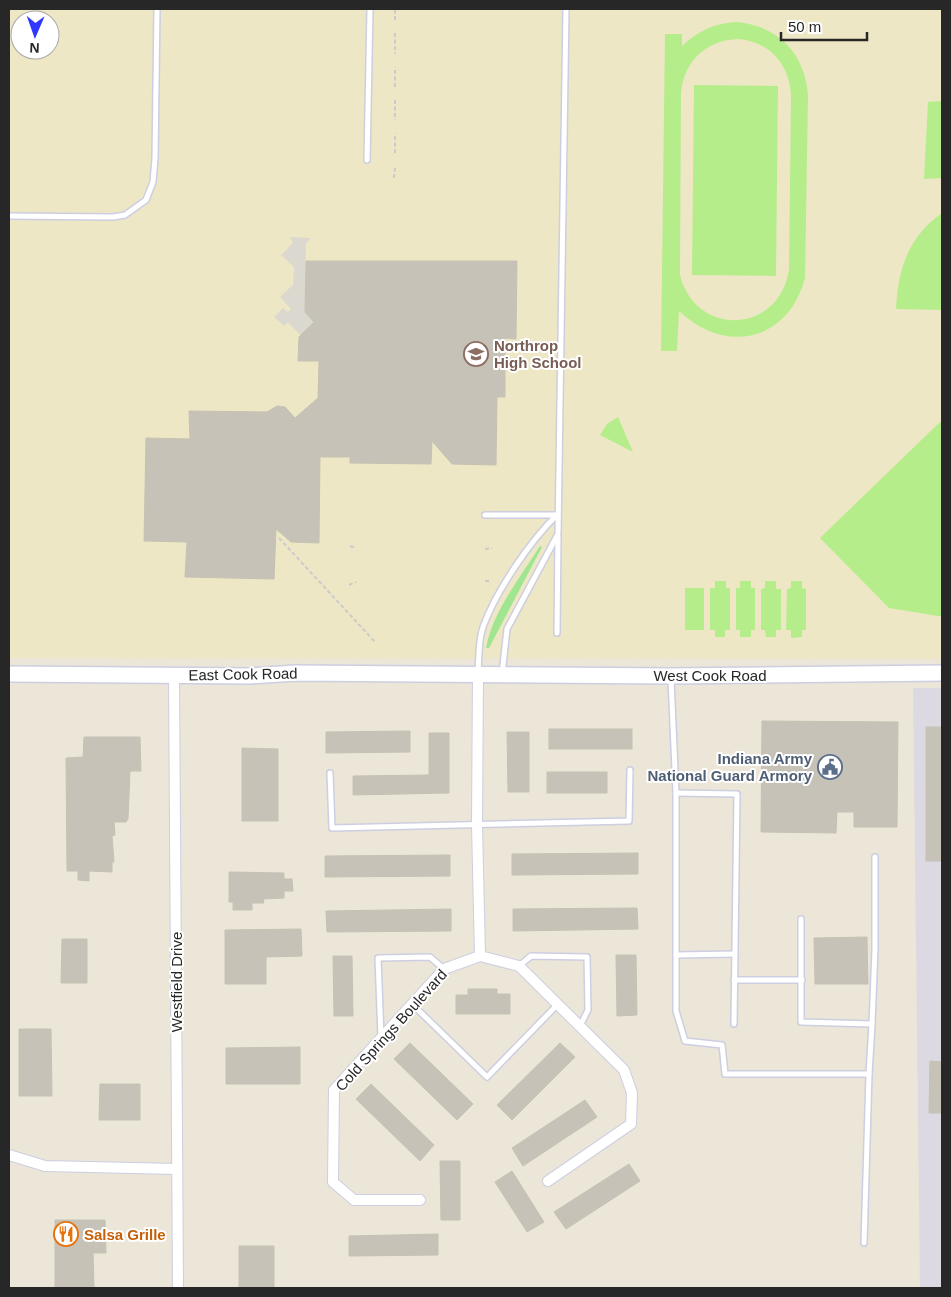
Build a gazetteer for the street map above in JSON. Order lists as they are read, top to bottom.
{
  "streets": {
    "main road": ["East Cook Road", "West Cook Road"],
    "street": ["Westfield Drive", "Cold Springs Boulevard"]
  },
  "crossings": [
    ["East Cook Road", "West Cook Road"],
    ["East Cook Road", "Westfield Drive"]
  ],
  "places": {
    "school or university": ["Northrop High School"],
    "public building": ["Indiana Army National Guard Armory"],
    "restaurant": ["Salsa Grille"]
  },
  "scale_bar": "50 m",
  "north": "bottom"
}
